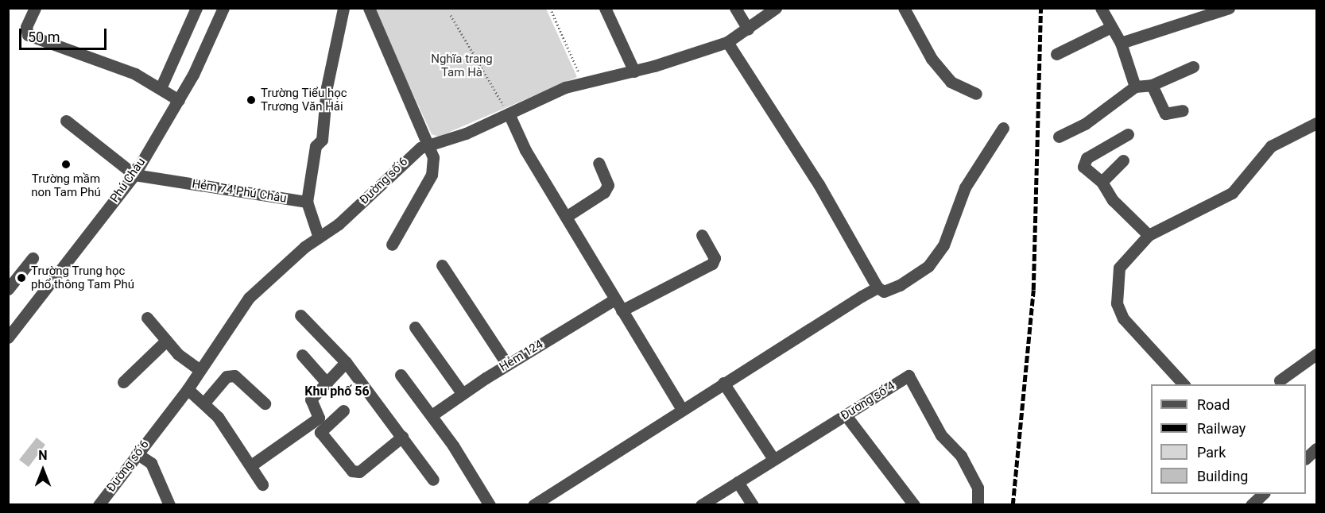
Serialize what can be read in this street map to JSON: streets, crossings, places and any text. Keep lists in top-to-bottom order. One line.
{"streets":{"street":["Phú Châu","Đường số 6","Hẻm 74 Phú Châu","Hẻm 124","Đường số 4"]},"crossings":[["Phú Châu","Hẻm 74 Phú Châu"]],"districts":["Khu phố 56"],"parks":["Nghĩa trang Tam Hà"],"places":["Trường Tiểu học Trương Văn Hải","Trường mầm non Tam Phú","Trường Trung học phổ thông Tam Phú"],"legend":["Road","Railway","Park","Building"],"scale_bar":"50 m","north":"top"}
